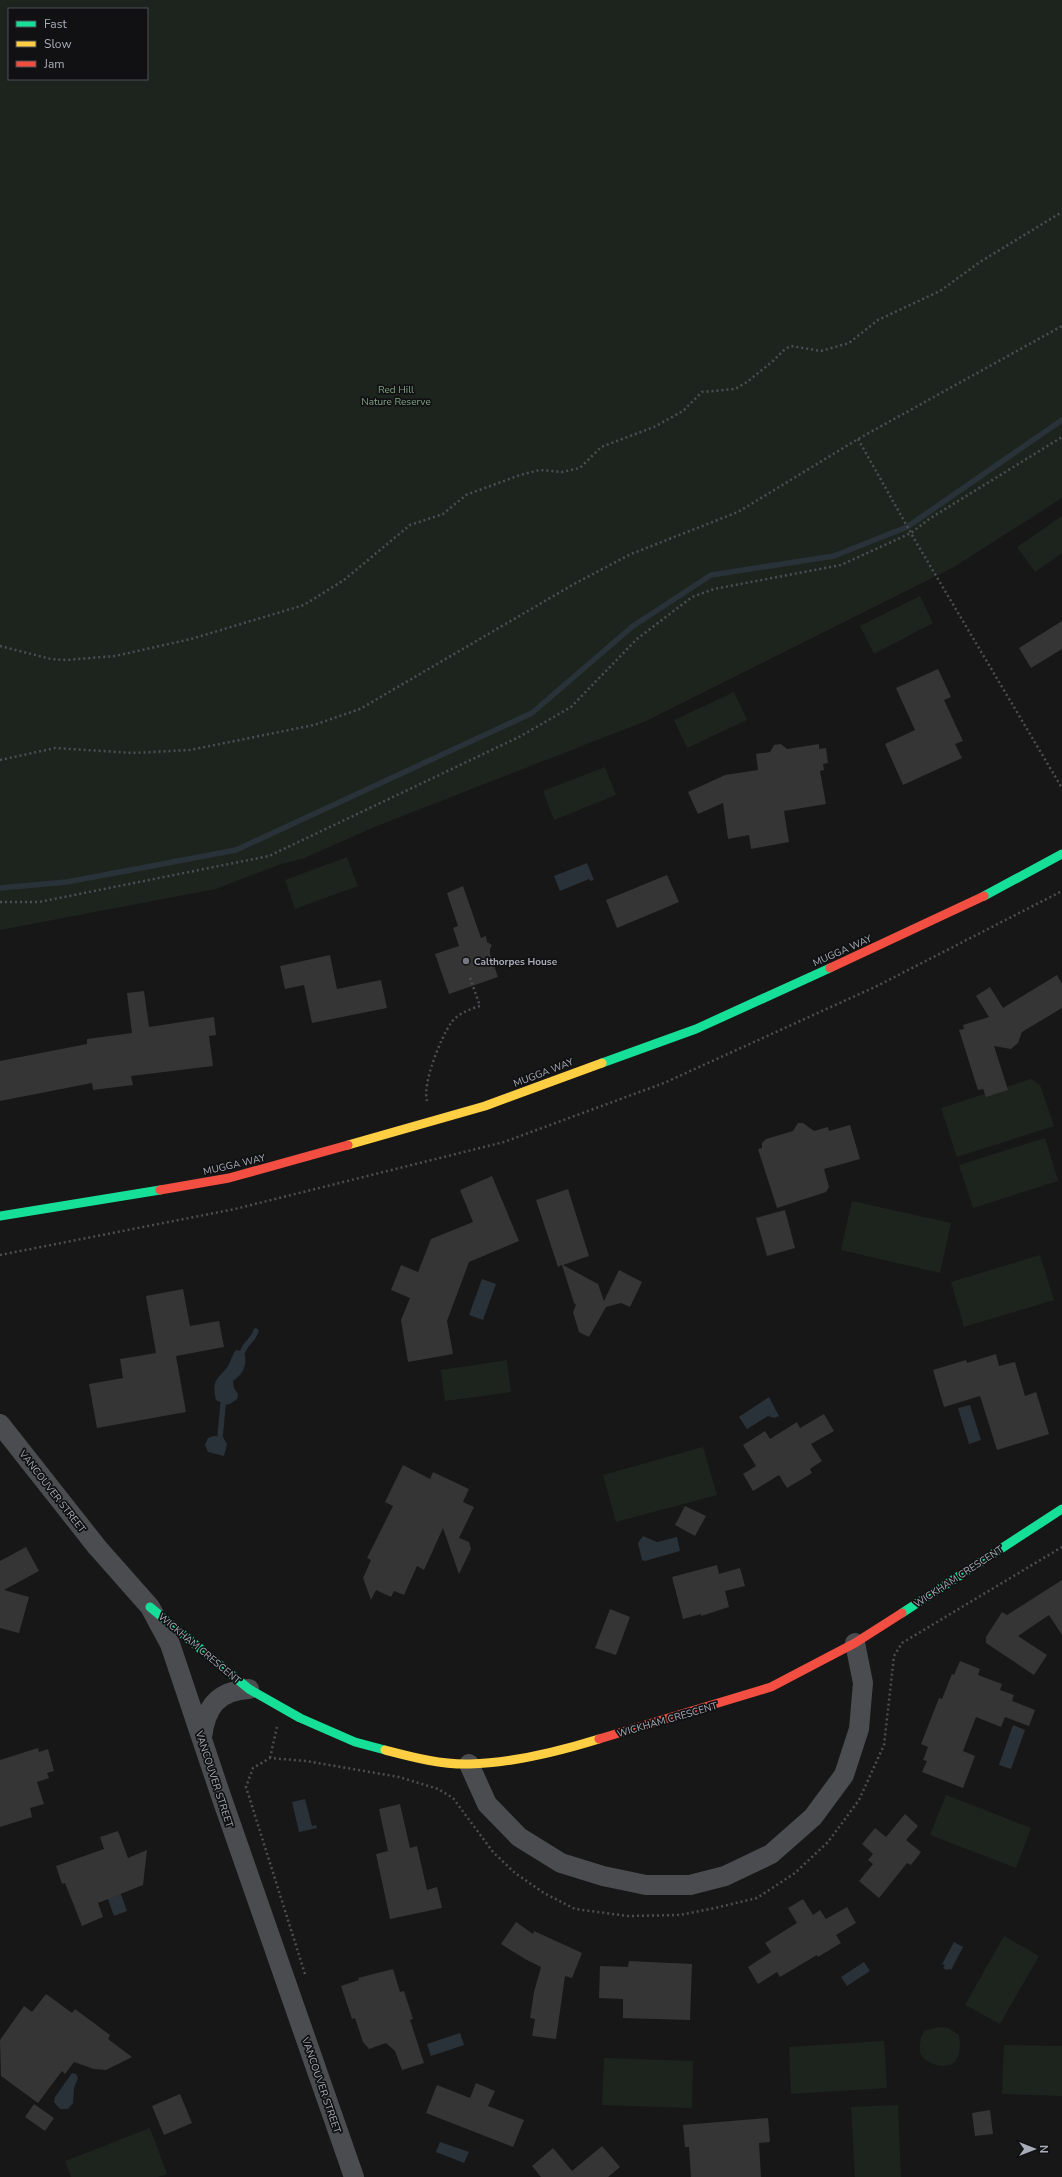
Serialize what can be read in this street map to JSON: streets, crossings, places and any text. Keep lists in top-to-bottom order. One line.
{"streets":{"main road":["MUGGA WAY","WICKHAM CRESCENT"],"street":["VANCOUVER STREET"]},"crossings":[["VANCOUVER STREET","WICKHAM CRESCENT"]],"parks":["Red Hill Nature Reserve"],"places":["Calthorpes House"],"legend":["Fast","Slow","Jam"],"north":"right"}
